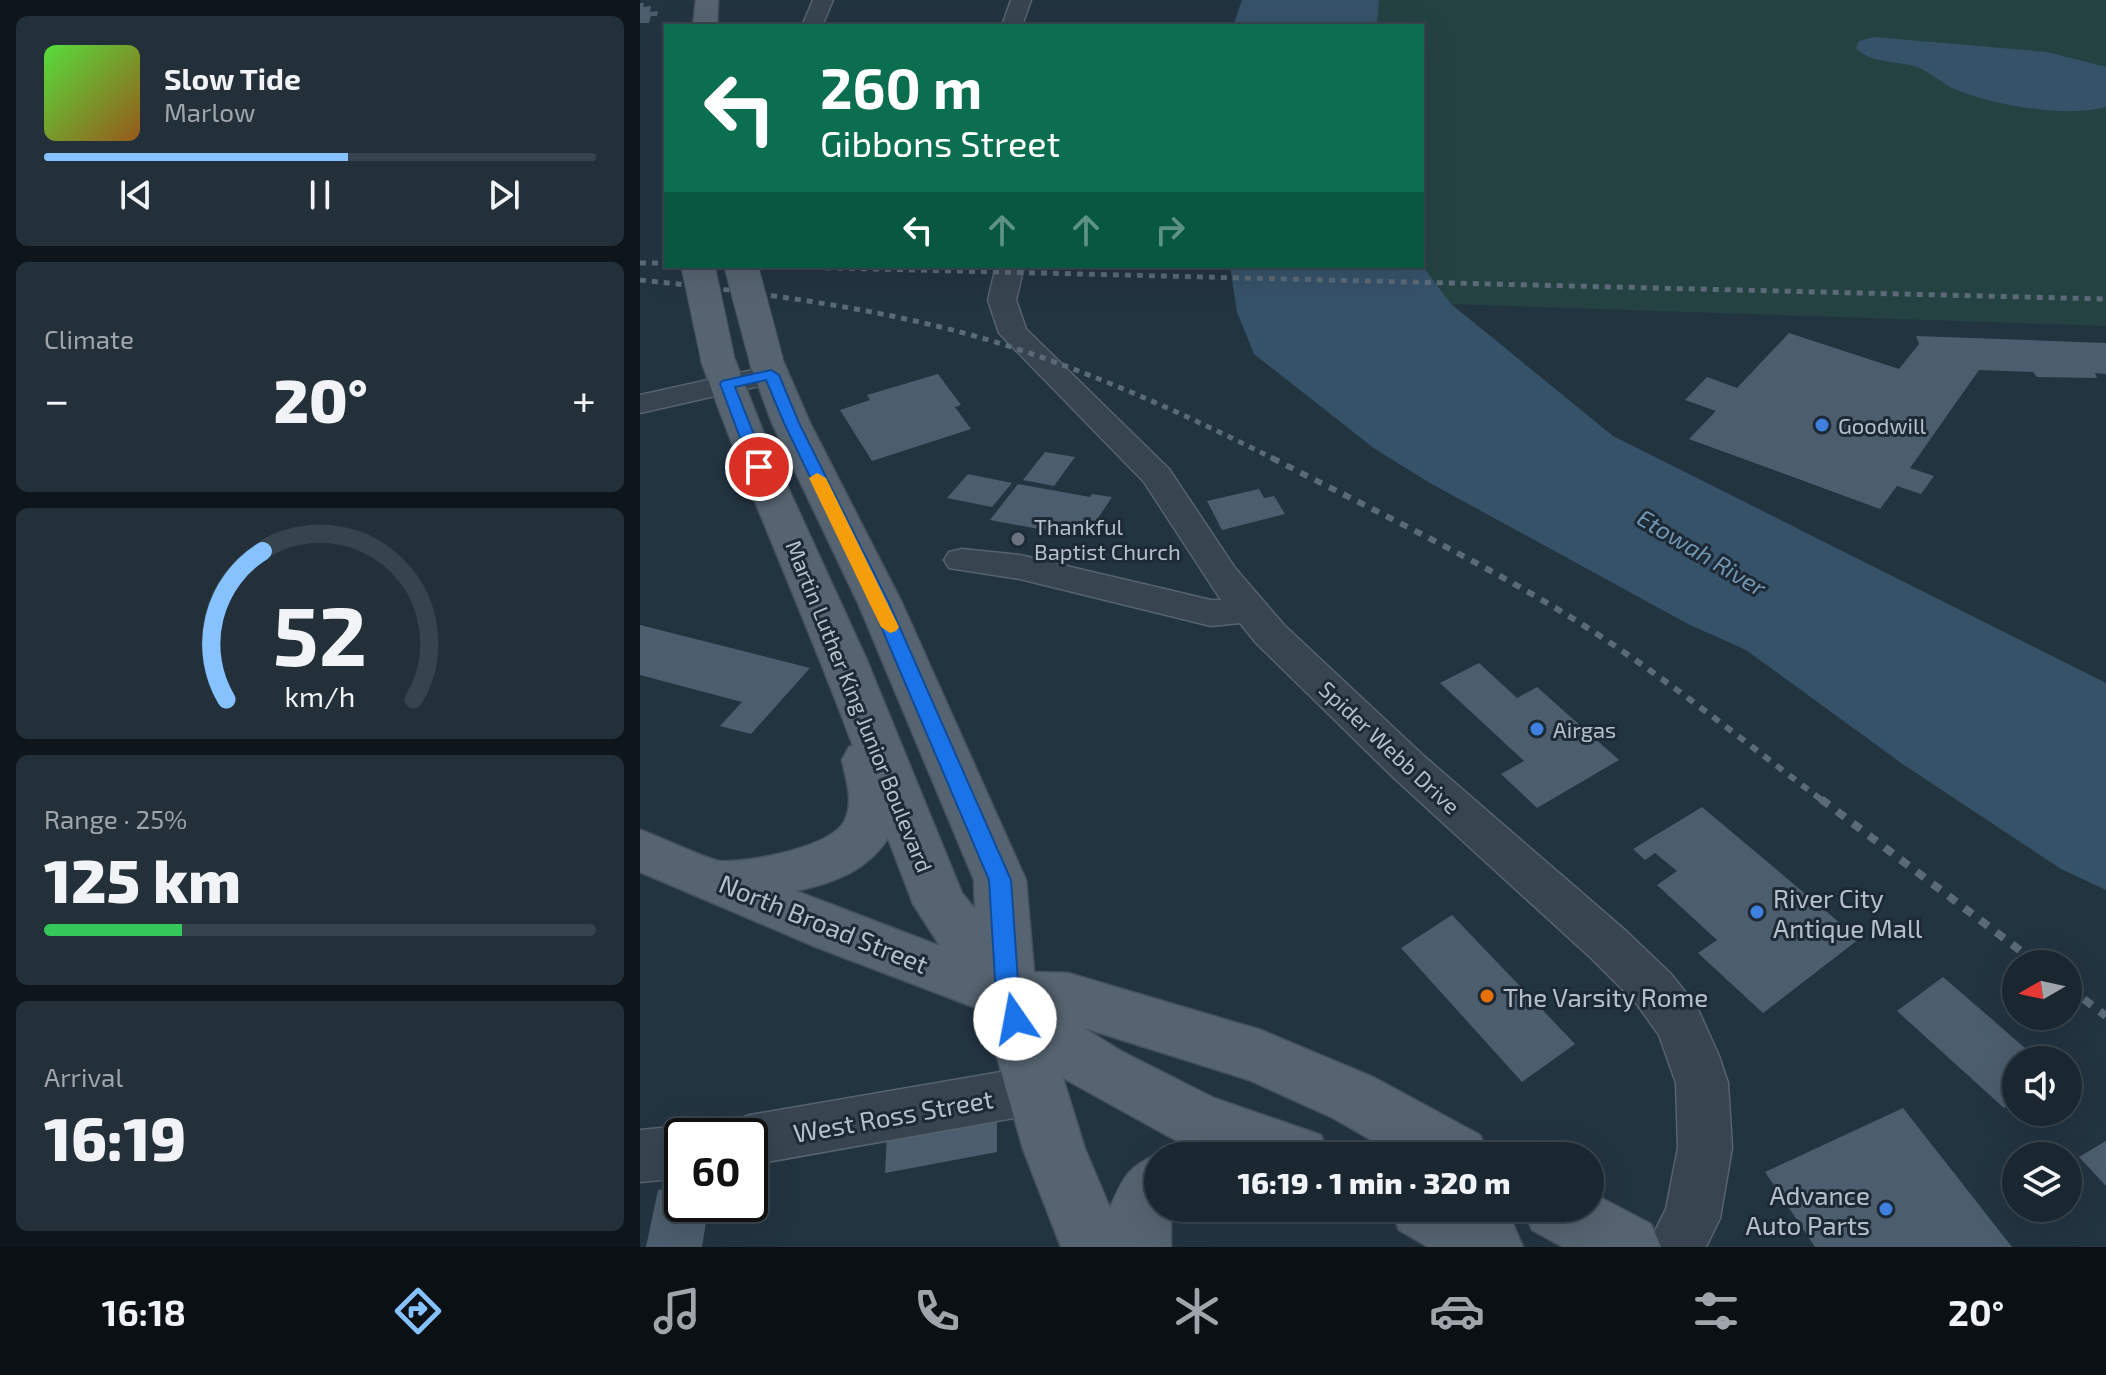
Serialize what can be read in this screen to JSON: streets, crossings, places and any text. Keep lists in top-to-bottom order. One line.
{"streets":{"main road":["Martin Luther King Junior Boulevard","North Broad Street"],"street":["Spider Webb Drive","West Ross Street"]},"crossings":[["Martin Luther King Junior Boulevard","North Broad Street"]],"water":["Etowah River"],"places":["Goodwill","Thankful Baptist Church","Airgas","River City Antique Mall","The Varsity Rome","Advance Auto Parts"],"north":"left","page":{"turn":["260 m","Gibbons Street"],"song":["Slow Tide","Marlow"],"tile":["Climate",["Range · 25%","125 km"],["Arrival","16:19"]],"heat":["−","20°","+"],"limit":"60","trip":"16:19 · 1 min · 320 m","tabs":["16:18","20°"],"gauge":["52","km/h"]}}
